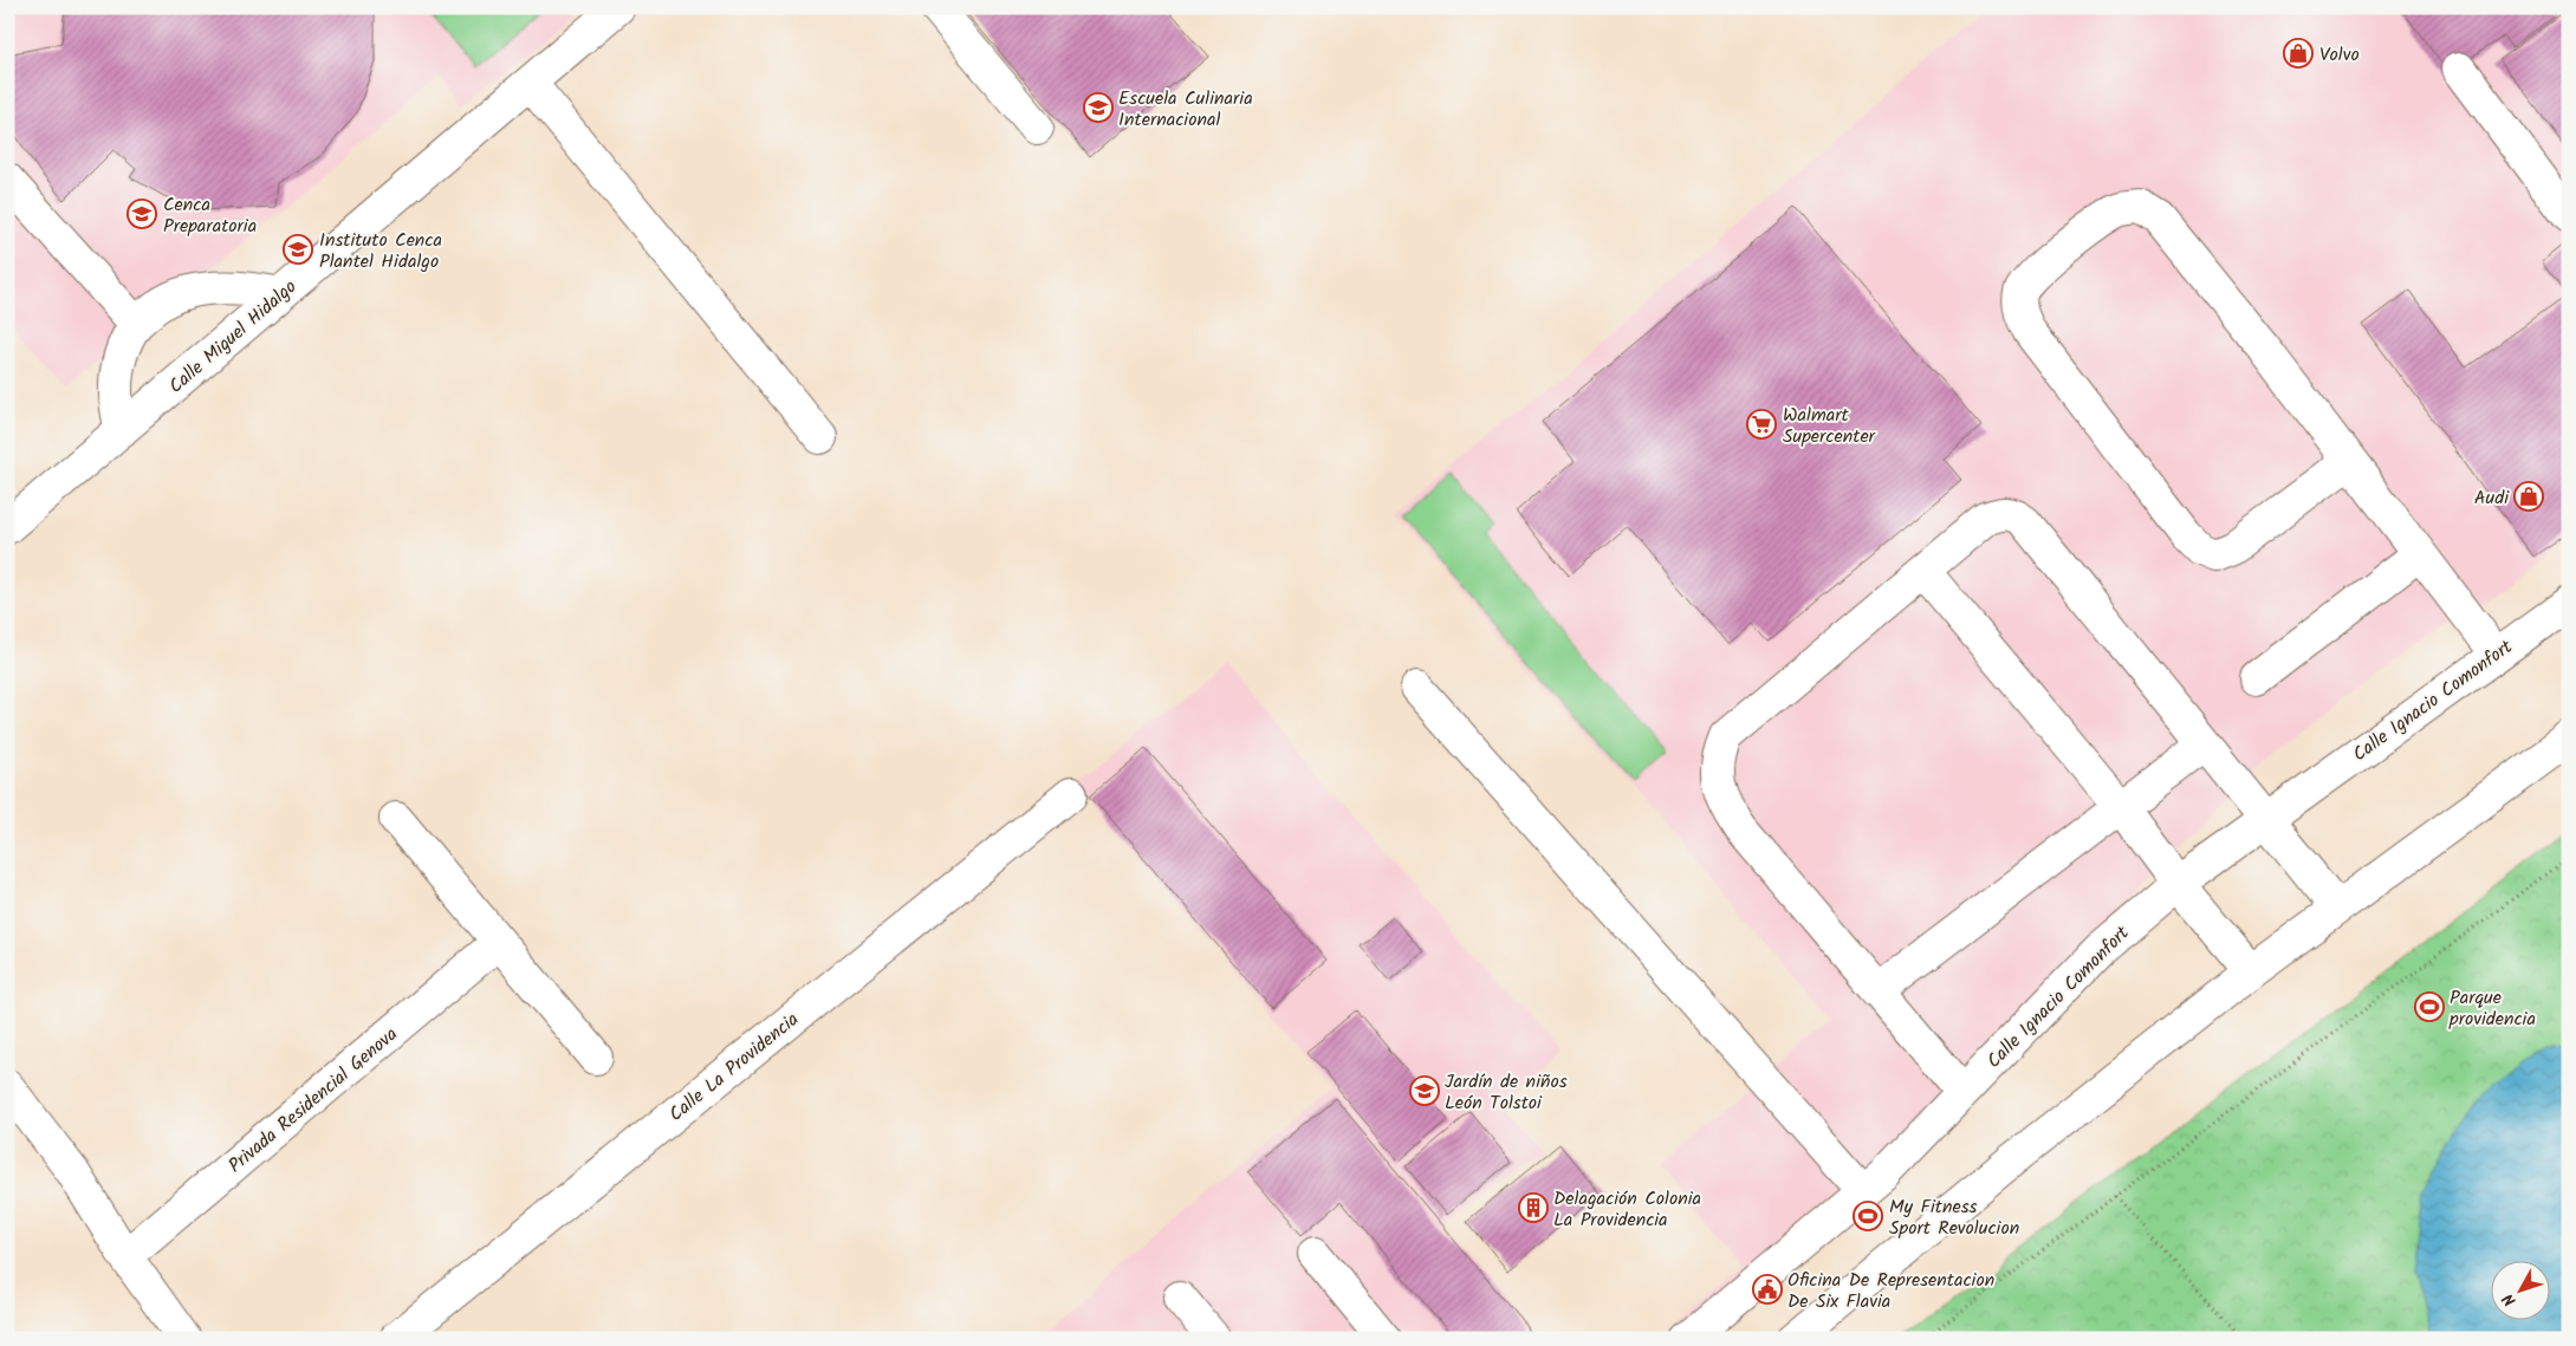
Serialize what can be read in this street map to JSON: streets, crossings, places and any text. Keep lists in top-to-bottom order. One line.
{"streets":{"street":["Calle Miguel Hidalgo","Calle Ignacio Comonfort","Calle La Providencia","Privada Residencial Genova"]},"places":{"shop":["Volvo","Audi"],"school or university":["Escuela Culinaria Internacional","Cenca Preparatoria","Instituto Cenca Plantel Hidalgo","Jardín de niños León Tolstoi"],"supermarket":["Walmart Supercenter"],"sports":["Parque providencia","My Fitness Sport Revolucion"],"building":["Delagación Colonia La Providencia"],"public building":["Oficina De Representacion De Six Flavia"]},"north":"bottom left"}
